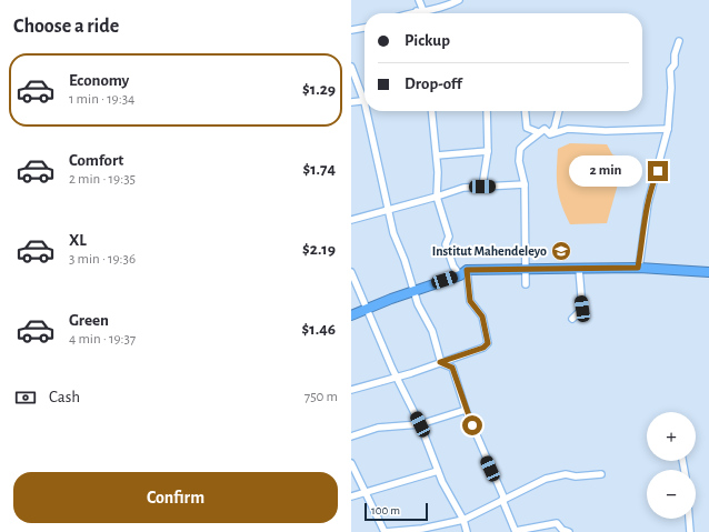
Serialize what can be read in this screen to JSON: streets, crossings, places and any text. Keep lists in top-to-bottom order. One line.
{"places":{"school or university":["Institut Mahendeleyo"]},"scale_bar":"100 m","page":{"heading":"Choose a ride","banner":["Pickup","Drop-off"],"list":[{"name":"Economy","note":"1 min · 19:34","value":"$1.29"},{"name":"Comfort","note":"2 min · 19:35","value":"$1.74"},{"name":"XL","note":"3 min · 19:36","value":"$2.19"},{"name":"Green","note":"4 min · 19:37","value":"$1.46"}],"bubble":"2 min","pay":["Cash","750 m"],"map_buttons":["+","−"],"buttons":"Confirm","scale":"100 m"}}
